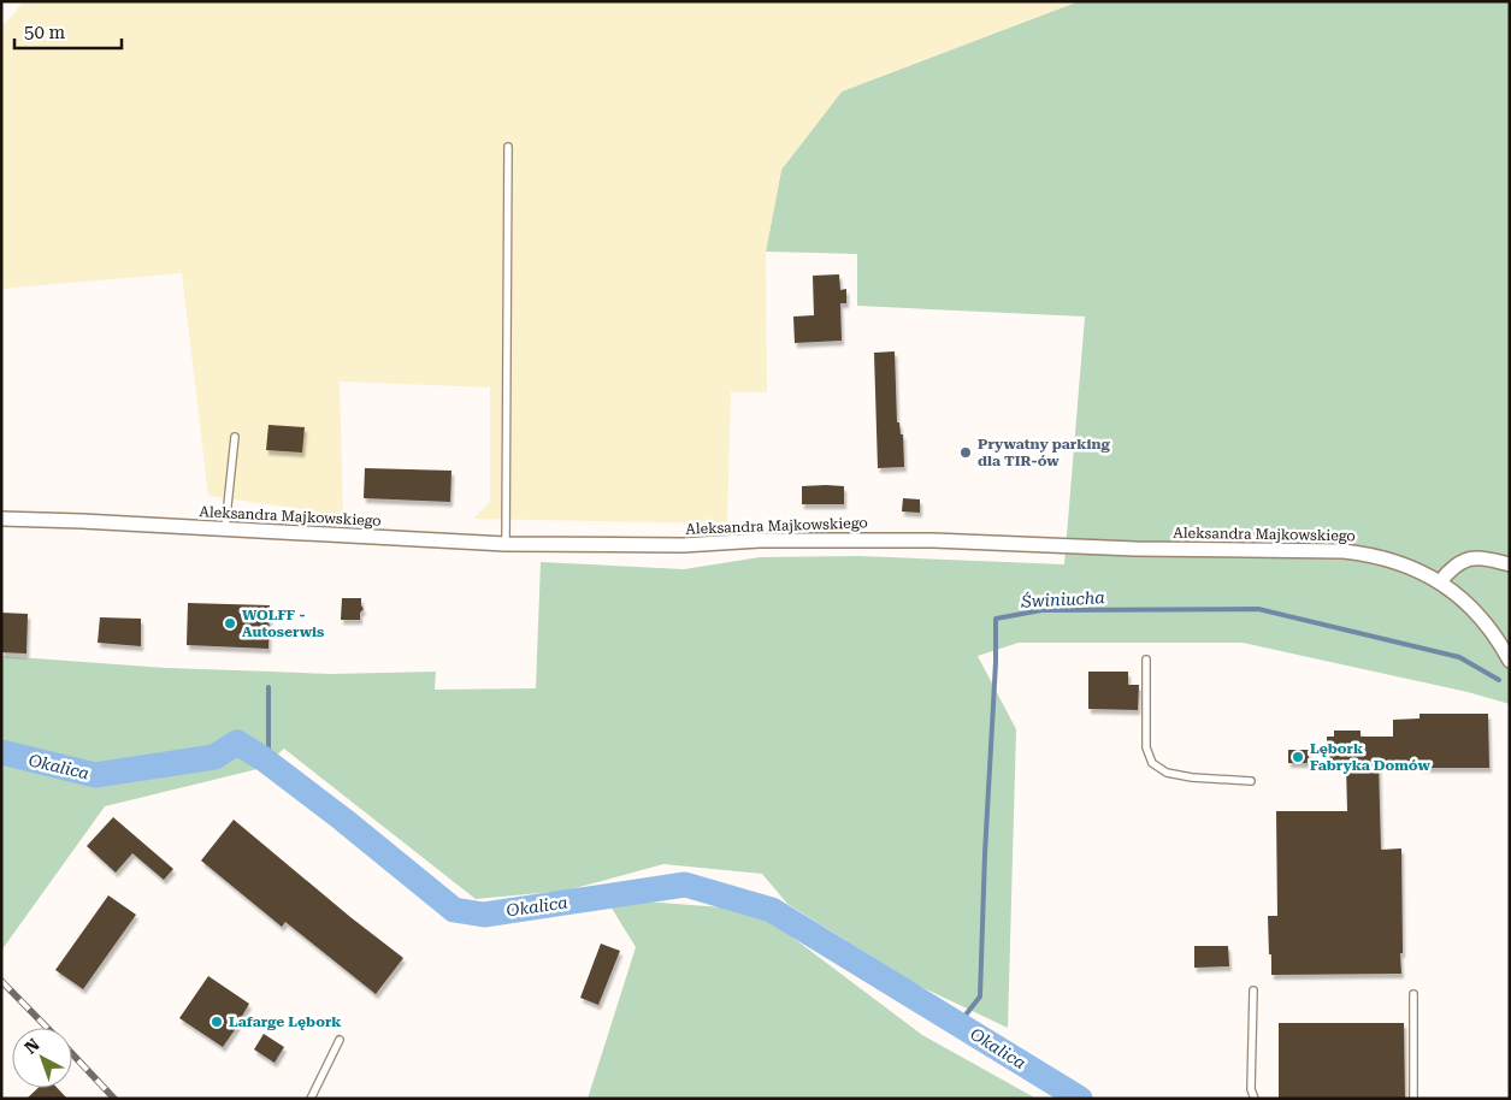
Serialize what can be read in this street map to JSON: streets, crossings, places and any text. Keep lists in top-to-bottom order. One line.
{"streets":{"street":["Aleksandra Majkowskiego"]},"water":["Świniucha","Okalica"],"places":["Prywatny parking dla TIR-ów","WOLFF - Autoserwis","Lębork Fabryka Domów","Lafarge Lębork"],"scale_bar":"50 m","north":"top left"}
